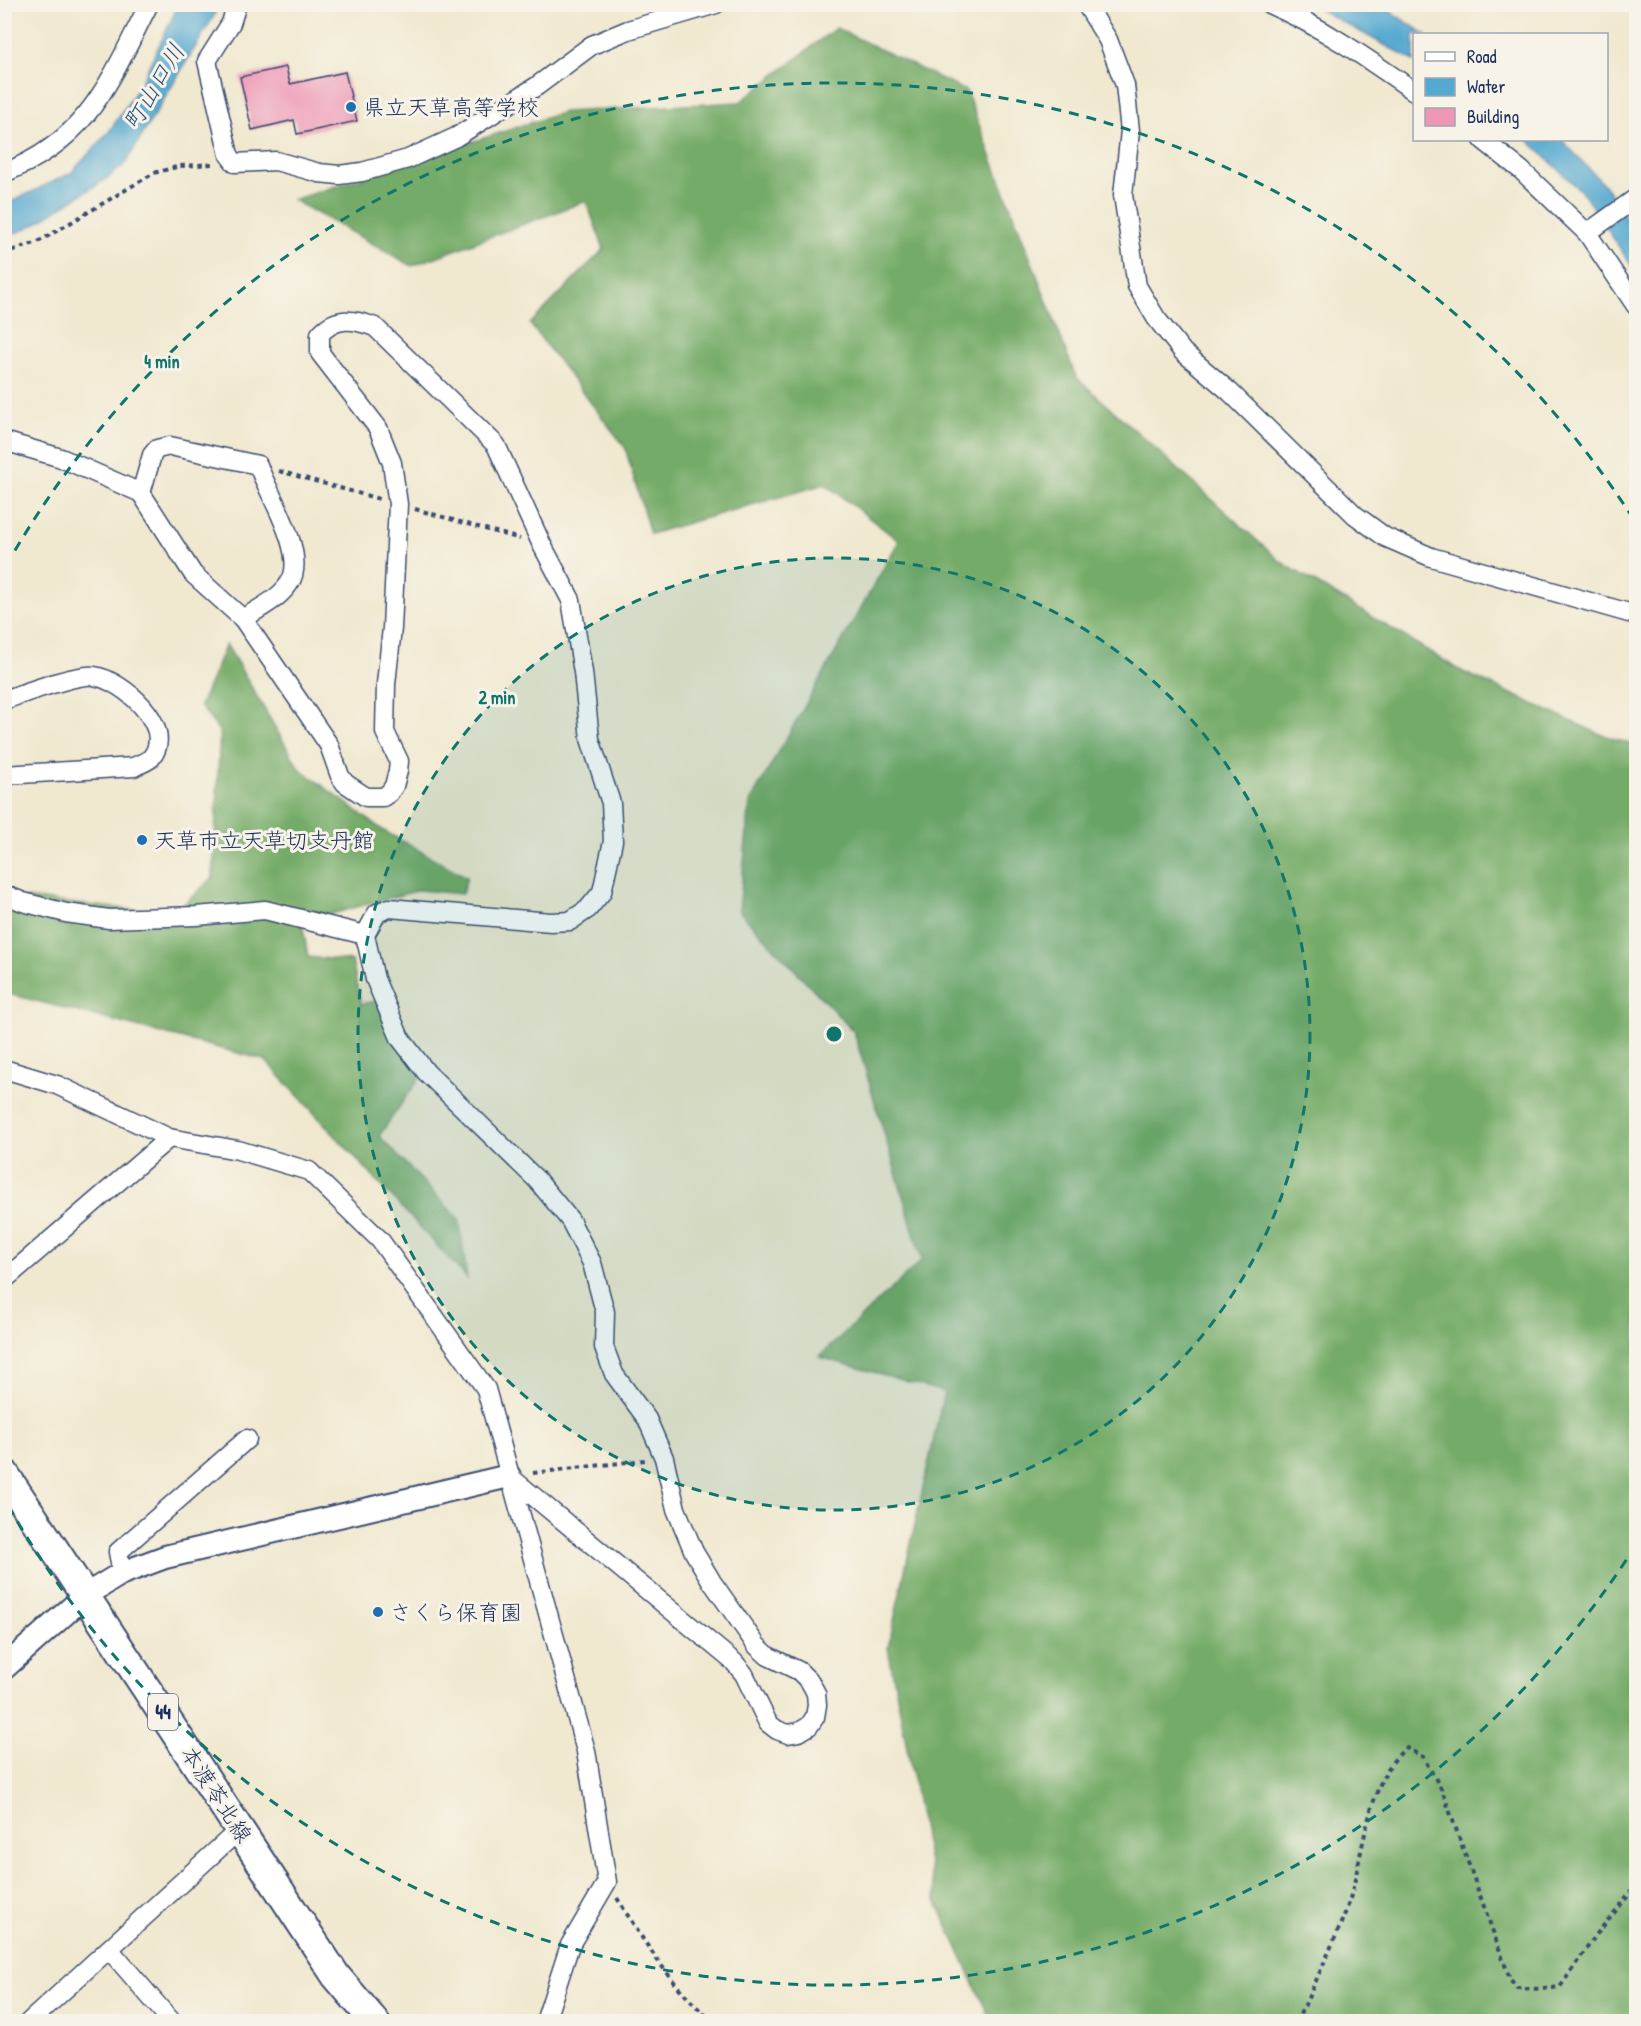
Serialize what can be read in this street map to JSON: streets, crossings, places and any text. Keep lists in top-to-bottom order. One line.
{"streets":{"main road":["44","本渡苓北線"]},"water":["町山口川"],"places":["県立天草高等学校","天草市立天草切支丹館","さくら保育園"],"legend":["Road","Water","Building"],"rings":["4 min","2 min"]}
